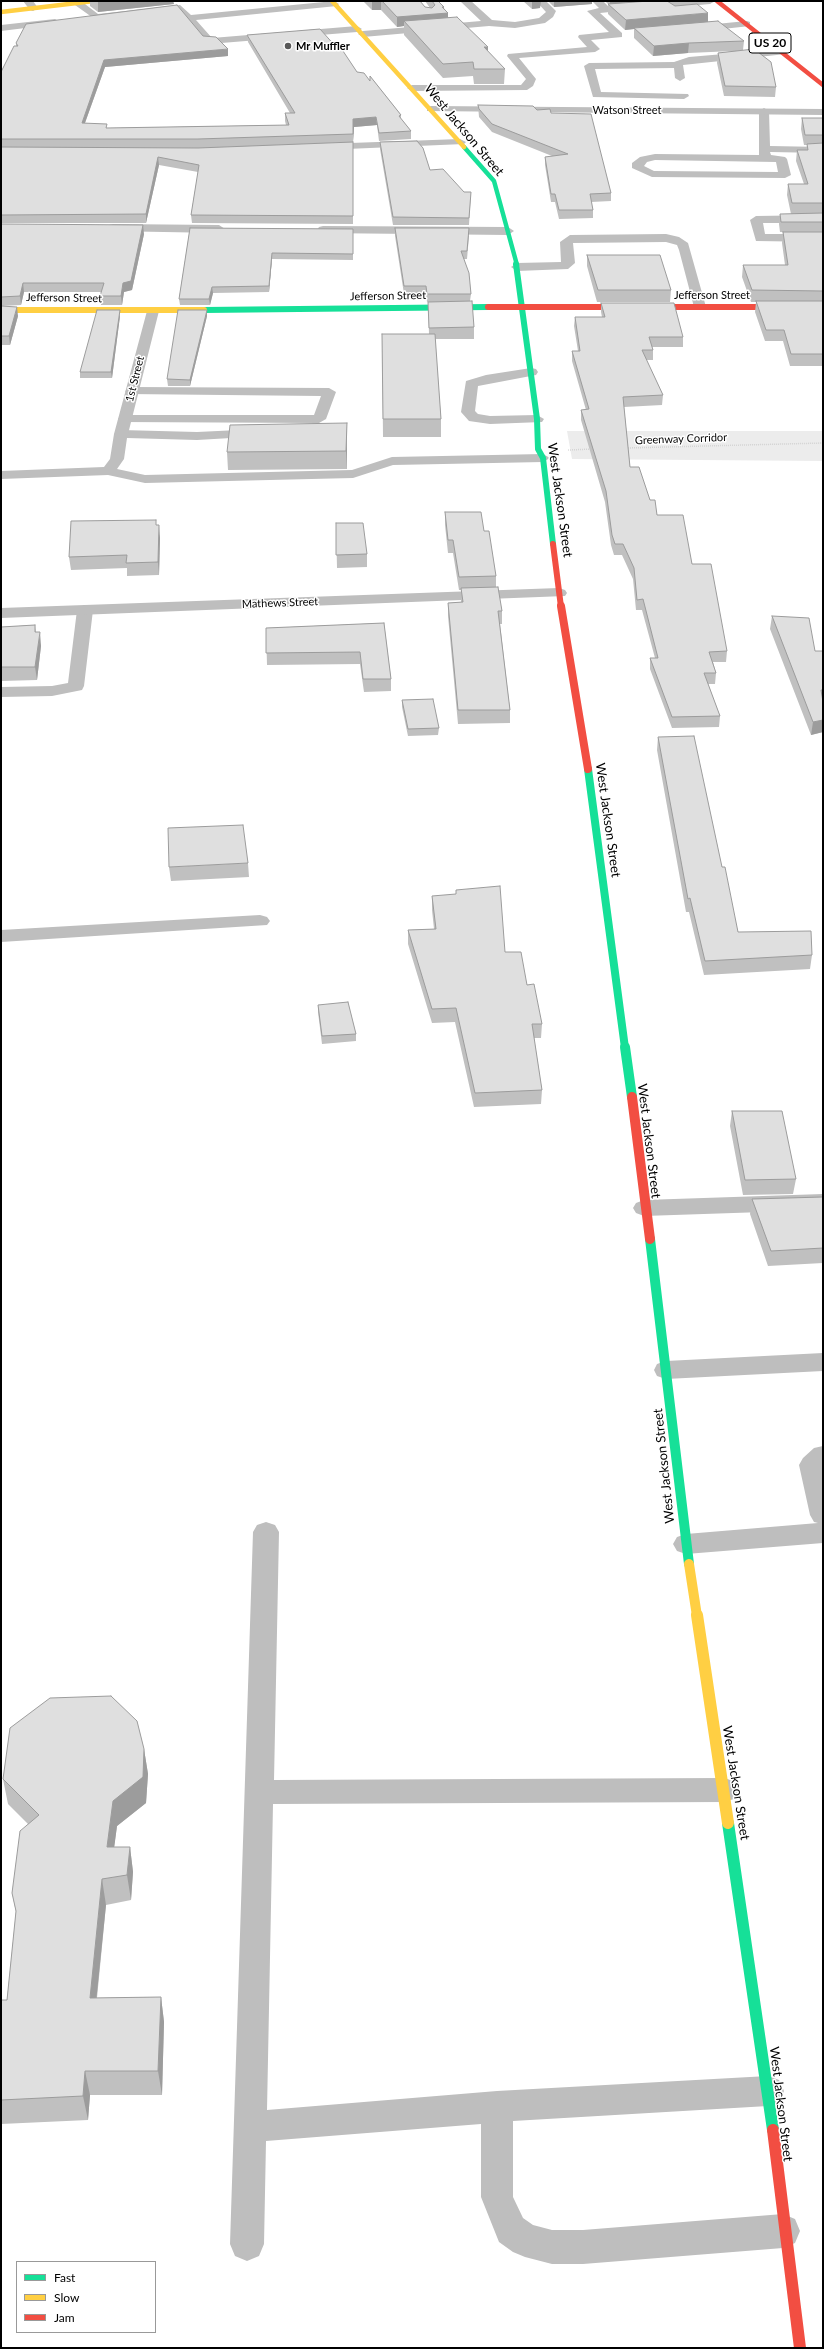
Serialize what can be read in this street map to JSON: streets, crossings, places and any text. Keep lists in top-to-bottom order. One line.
{"streets":{"street":["US 20","Watson Street","West Jackson Street","Jefferson Street","1st Street","Mathews Street"],"path":["Greenway Corridor"]},"crossings":[["Watson Street","West Jackson Street"],["West Jackson Street","Jefferson Street"],["West Jackson Street","Mathews Street"],["Jefferson Street","1st Street"]],"places":["Mr Muffler"],"legend":["Fast","Slow","Jam"]}
